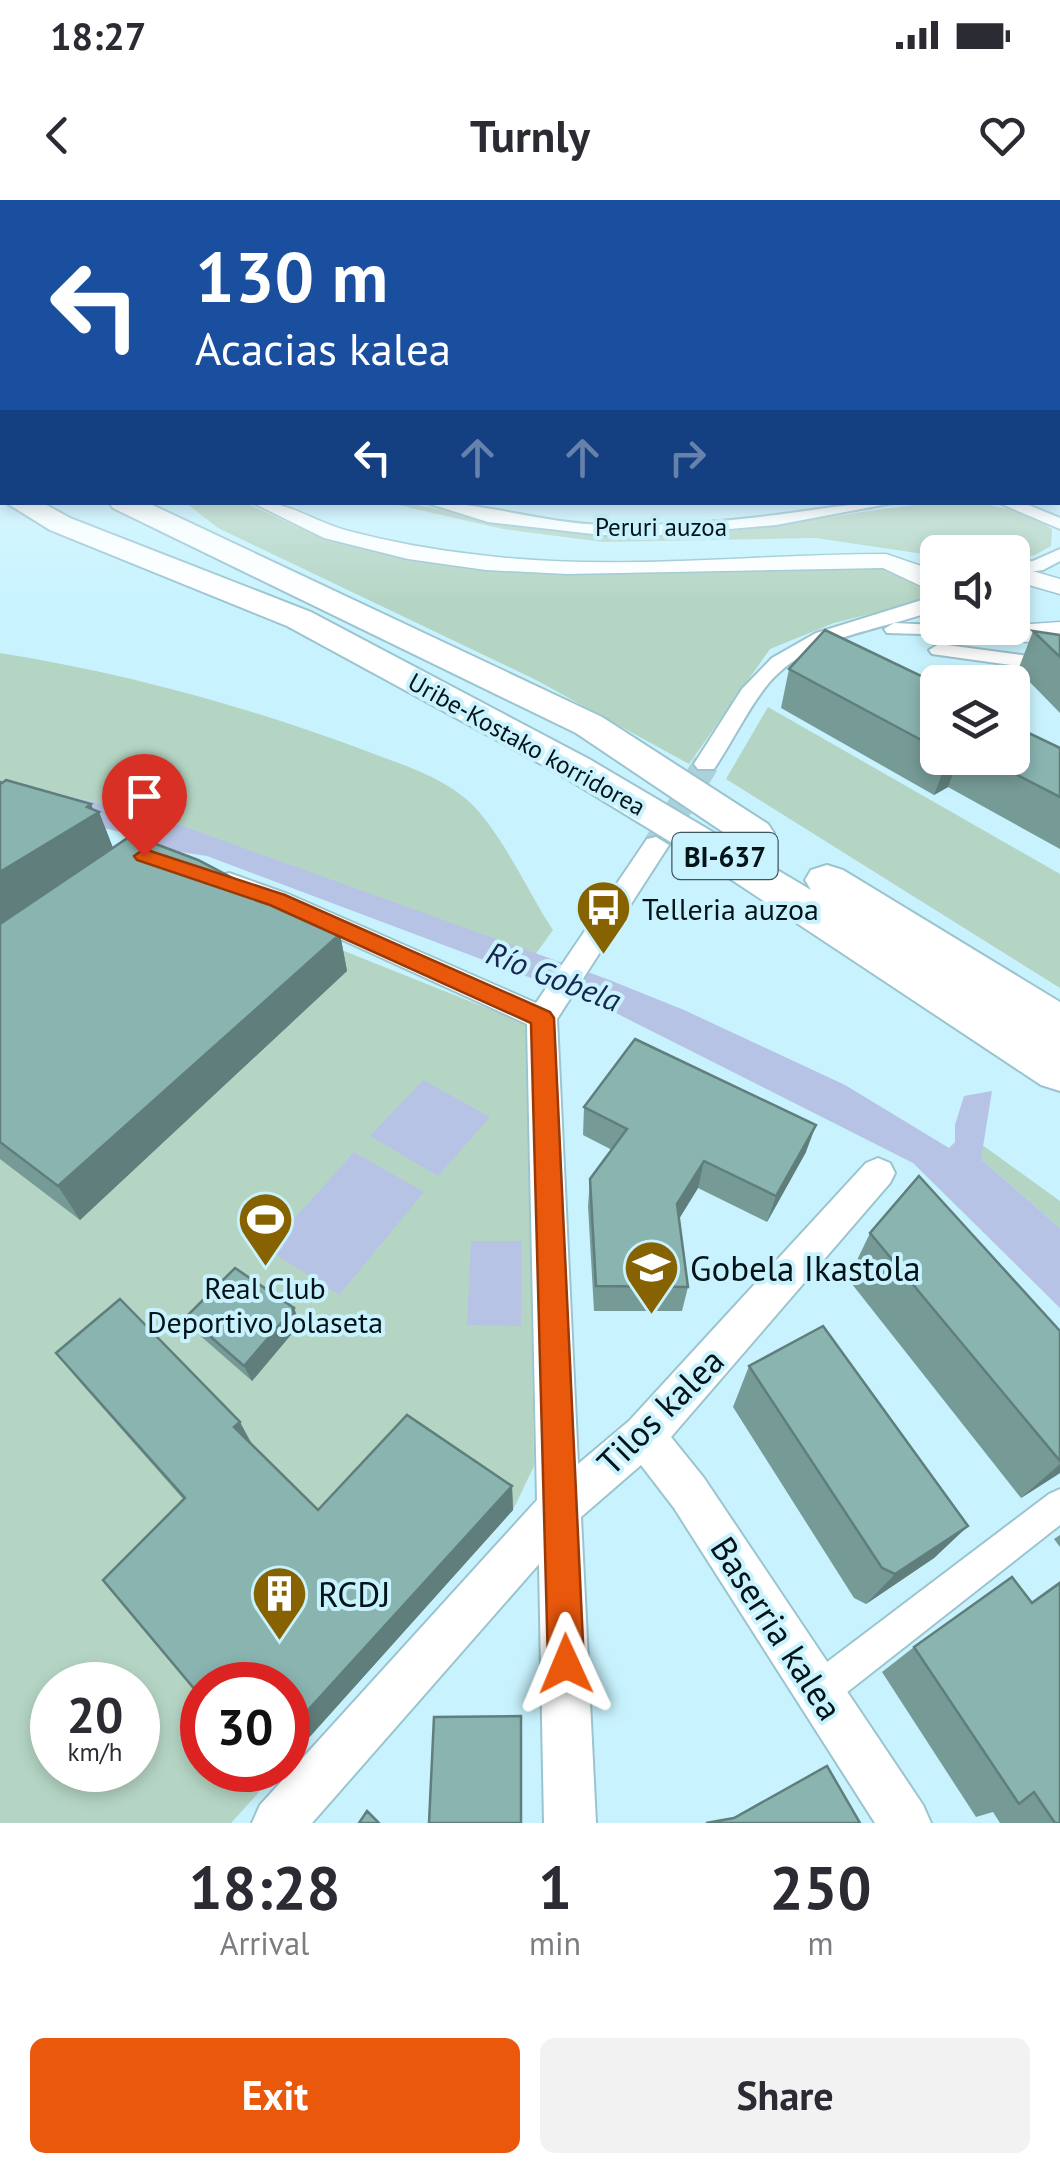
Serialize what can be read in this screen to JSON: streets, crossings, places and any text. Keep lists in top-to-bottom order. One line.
{"streets":{"highway":["Uribe-Kostako korridorea","BI-637"],"street":["Peruri auzoa","Tilos kalea","Baserria kalea"]},"crossings":[["Tilos kalea","Baserria kalea"]],"water":["Río Gobela"],"places":{"bus stop":["Telleria auzoa"],"sports":["Real Club Deportivo Jolaseta"],"school or university":["Gobela Ikastola"],"building":["RCDJ"]},"page":{"status":"18:27","header":"Turnly","turn":["130 m","Acacias kalea"],"speed":"20 km/h","limit":"30","eta":["18:28","Arrival","1","min","250","m"],"buttons":["Exit","Share"]}}
